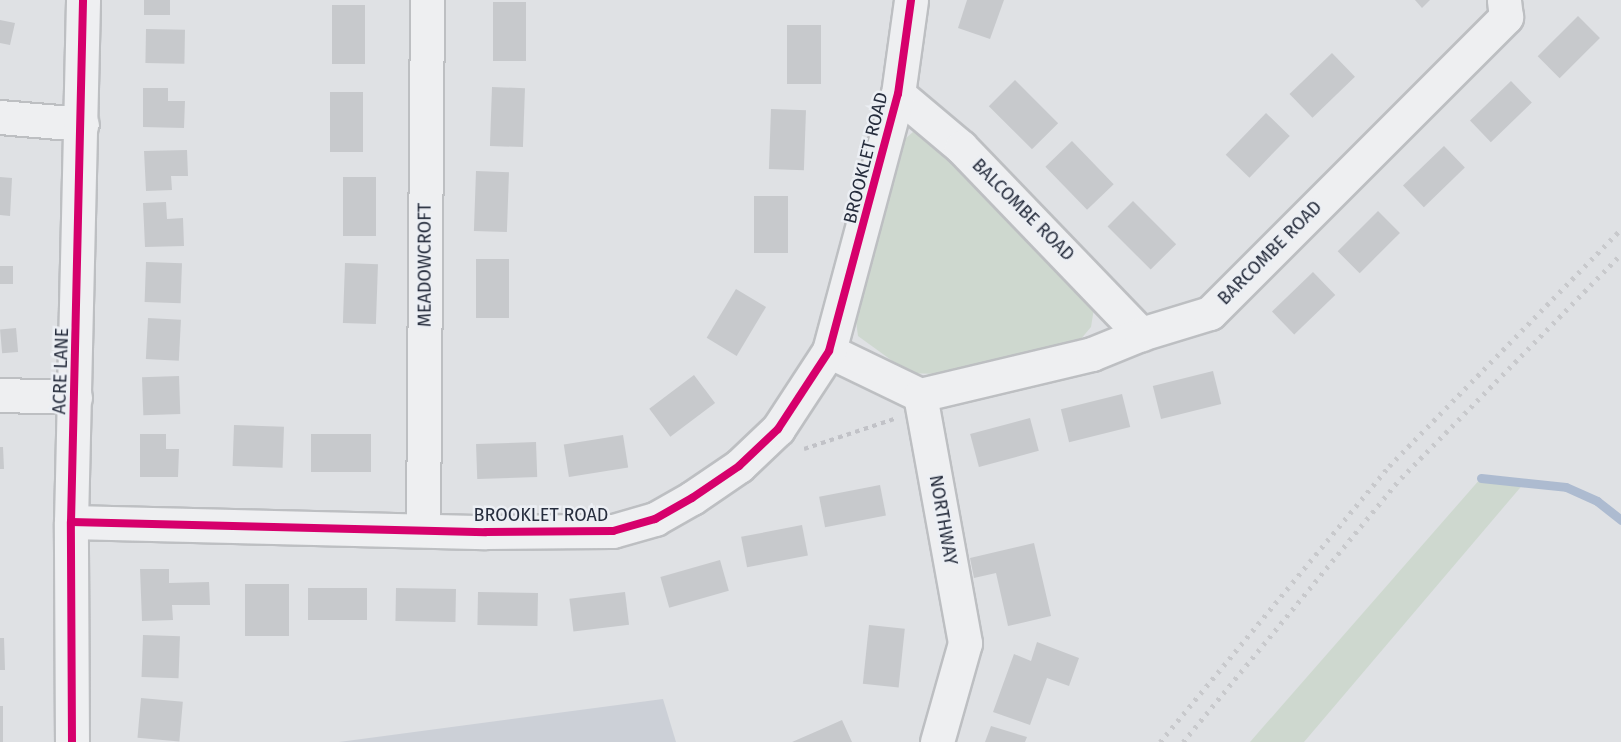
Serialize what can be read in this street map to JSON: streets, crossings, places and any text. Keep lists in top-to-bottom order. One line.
{"streets":{"street":["BROOKLET ROAD","BALCOMBE ROAD","BARCOMBE ROAD","MEADOWCROFT","ACRE LANE","NORTHWAY"]},"crossings":[["BROOKLET ROAD","BALCOMBE ROAD"],["BROOKLET ROAD","MEADOWCROFT"],["BROOKLET ROAD","ACRE LANE"],["BALCOMBE ROAD","BARCOMBE ROAD"],["BARCOMBE ROAD","NORTHWAY"]]}
